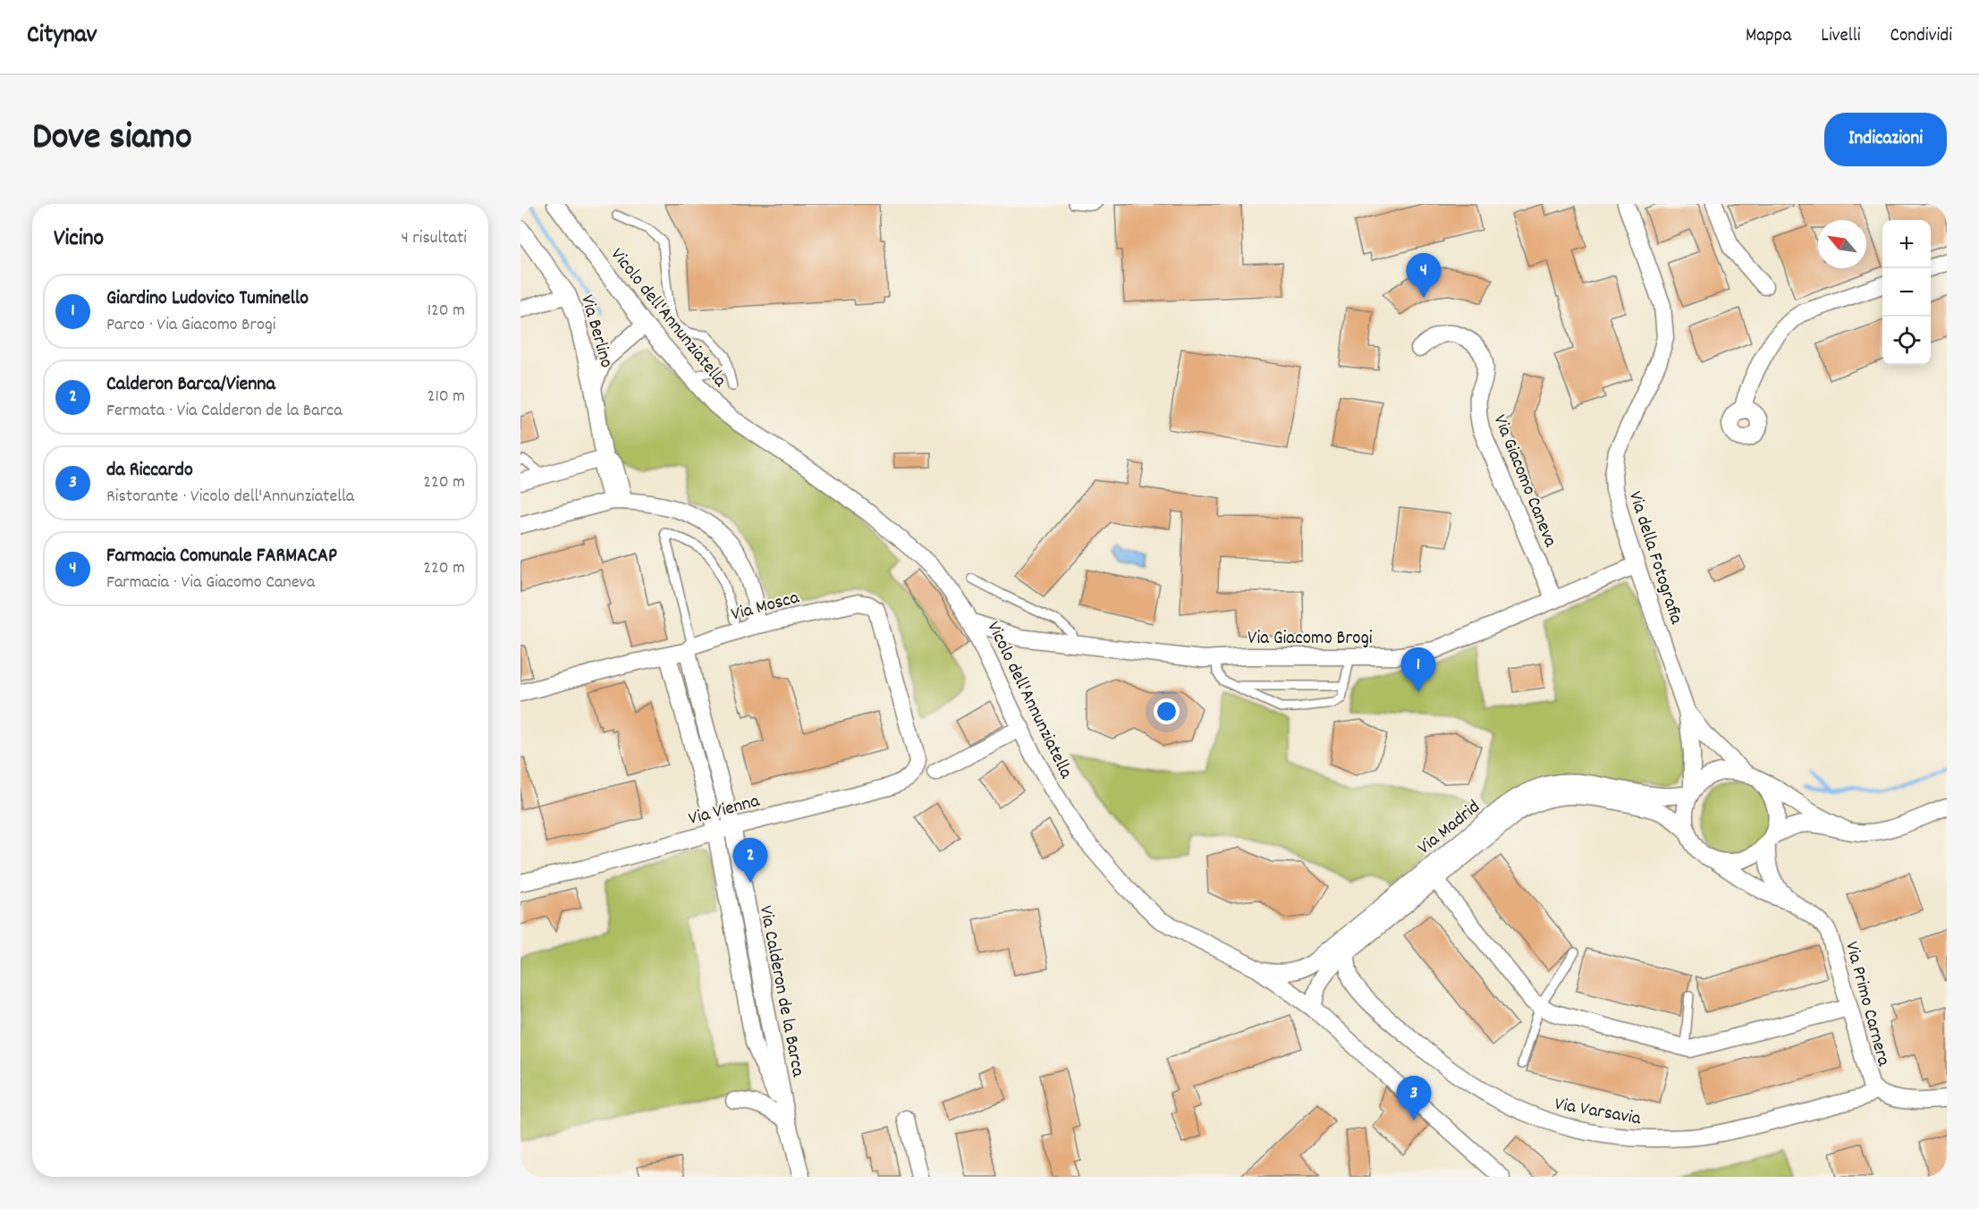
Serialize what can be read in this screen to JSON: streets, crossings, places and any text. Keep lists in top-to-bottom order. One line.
{"streets":{"street":["Vicolo dell'Annunziatella","Via Berlino","Via Giacomo Caneva","Via della Fotografia","Via Mosca","Via Giacomo Brogi","Via Vienna","Via Madrid","Via Calderon de la Barca","Via Primo Carnera","Via Varsavia"]},"crossings":[["Vicolo dell'Annunziatella","Via Giacomo Brogi"],["Vicolo dell'Annunziatella","Via Madrid"],["Via Giacomo Caneva","Via Giacomo Brogi"],["Via della Fotografia","Via Giacomo Brogi"],["Via della Fotografia","Via Madrid"],["Via della Fotografia","Via Primo Carnera"],["Via Mosca","Via Vienna"],["Via Mosca","Via Calderon de la Barca"],["Via Vienna","Via Calderon de la Barca"],["Via Madrid","Via Primo Carnera"],["Via Madrid","Via Varsavia"],["Via Primo Carnera","Via Varsavia"]],"north":"top left","page":{"header":"Citynav","nav":["Mappa","Livelli","Condividi"],"title":"Dove siamo","buttons":"Indicazioni","heading":["Vicino","4 risultati"],"map_buttons":["+","−"],"pins":["4","1","2","3"],"list":[{"mark":"1","name":"Giardino Ludovico Tuminello","note":"Parco · Via Giacomo Brogi","value":"120 m"},{"mark":"2","name":"Calderon Barca/Vienna","note":"Fermata · Via Calderon de la Barca","value":"210 m"},{"mark":"3","name":"da Riccardo","note":"Ristorante · Vicolo dell'Annunziatella","value":"220 m"},{"mark":"4","name":"Farmacia Comunale FARMACAP","note":"Farmacia · Via Giacomo Caneva","value":"220 m"}]}}
